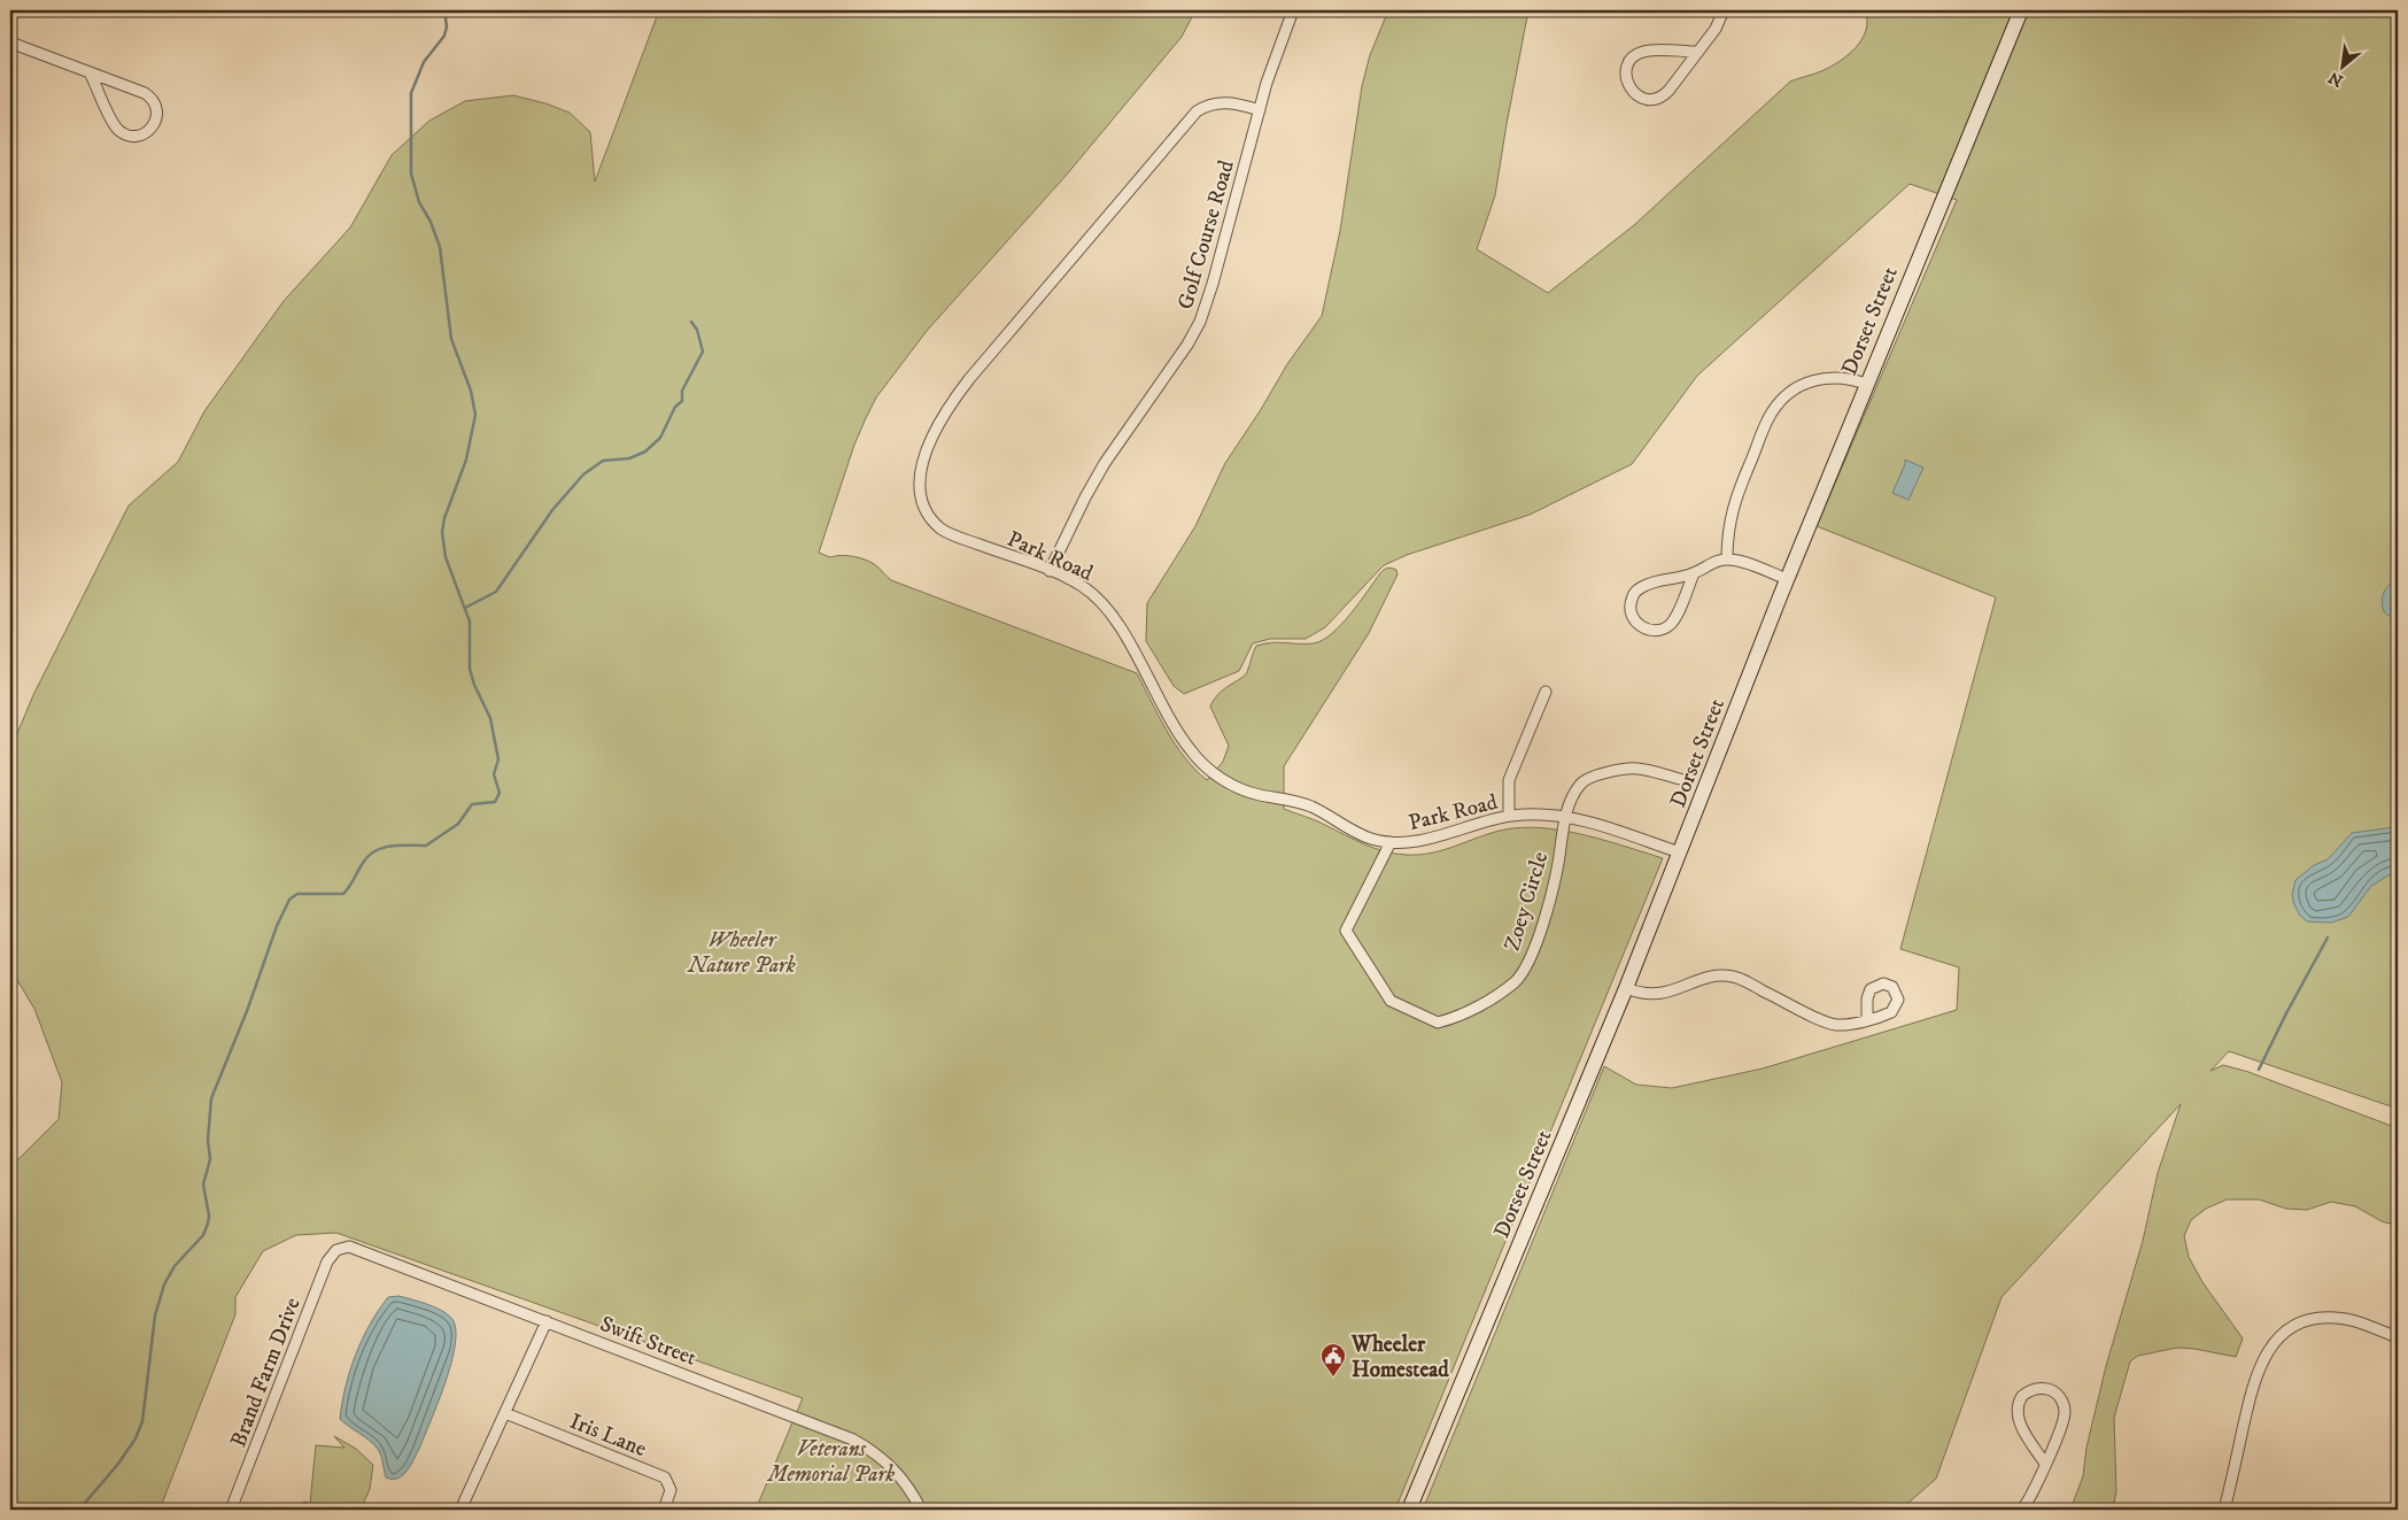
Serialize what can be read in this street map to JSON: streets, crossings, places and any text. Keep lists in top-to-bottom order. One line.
{"streets":{"street":["Golf Course Road","Dorset Street","Park Road","Zoey Circle","Swift Street","Brand Farm Drive","Iris Lane"]},"crossings":[["Golf Course Road","Park Road"],["Dorset Street","Park Road"],["Park Road","Zoey Circle"],["Swift Street","Brand Farm Drive"]],"parks":["Wheeler Nature Park","Veterans Memorial Park"],"places":{"public building":["Wheeler Homestead"]},"north":"bottom left"}
